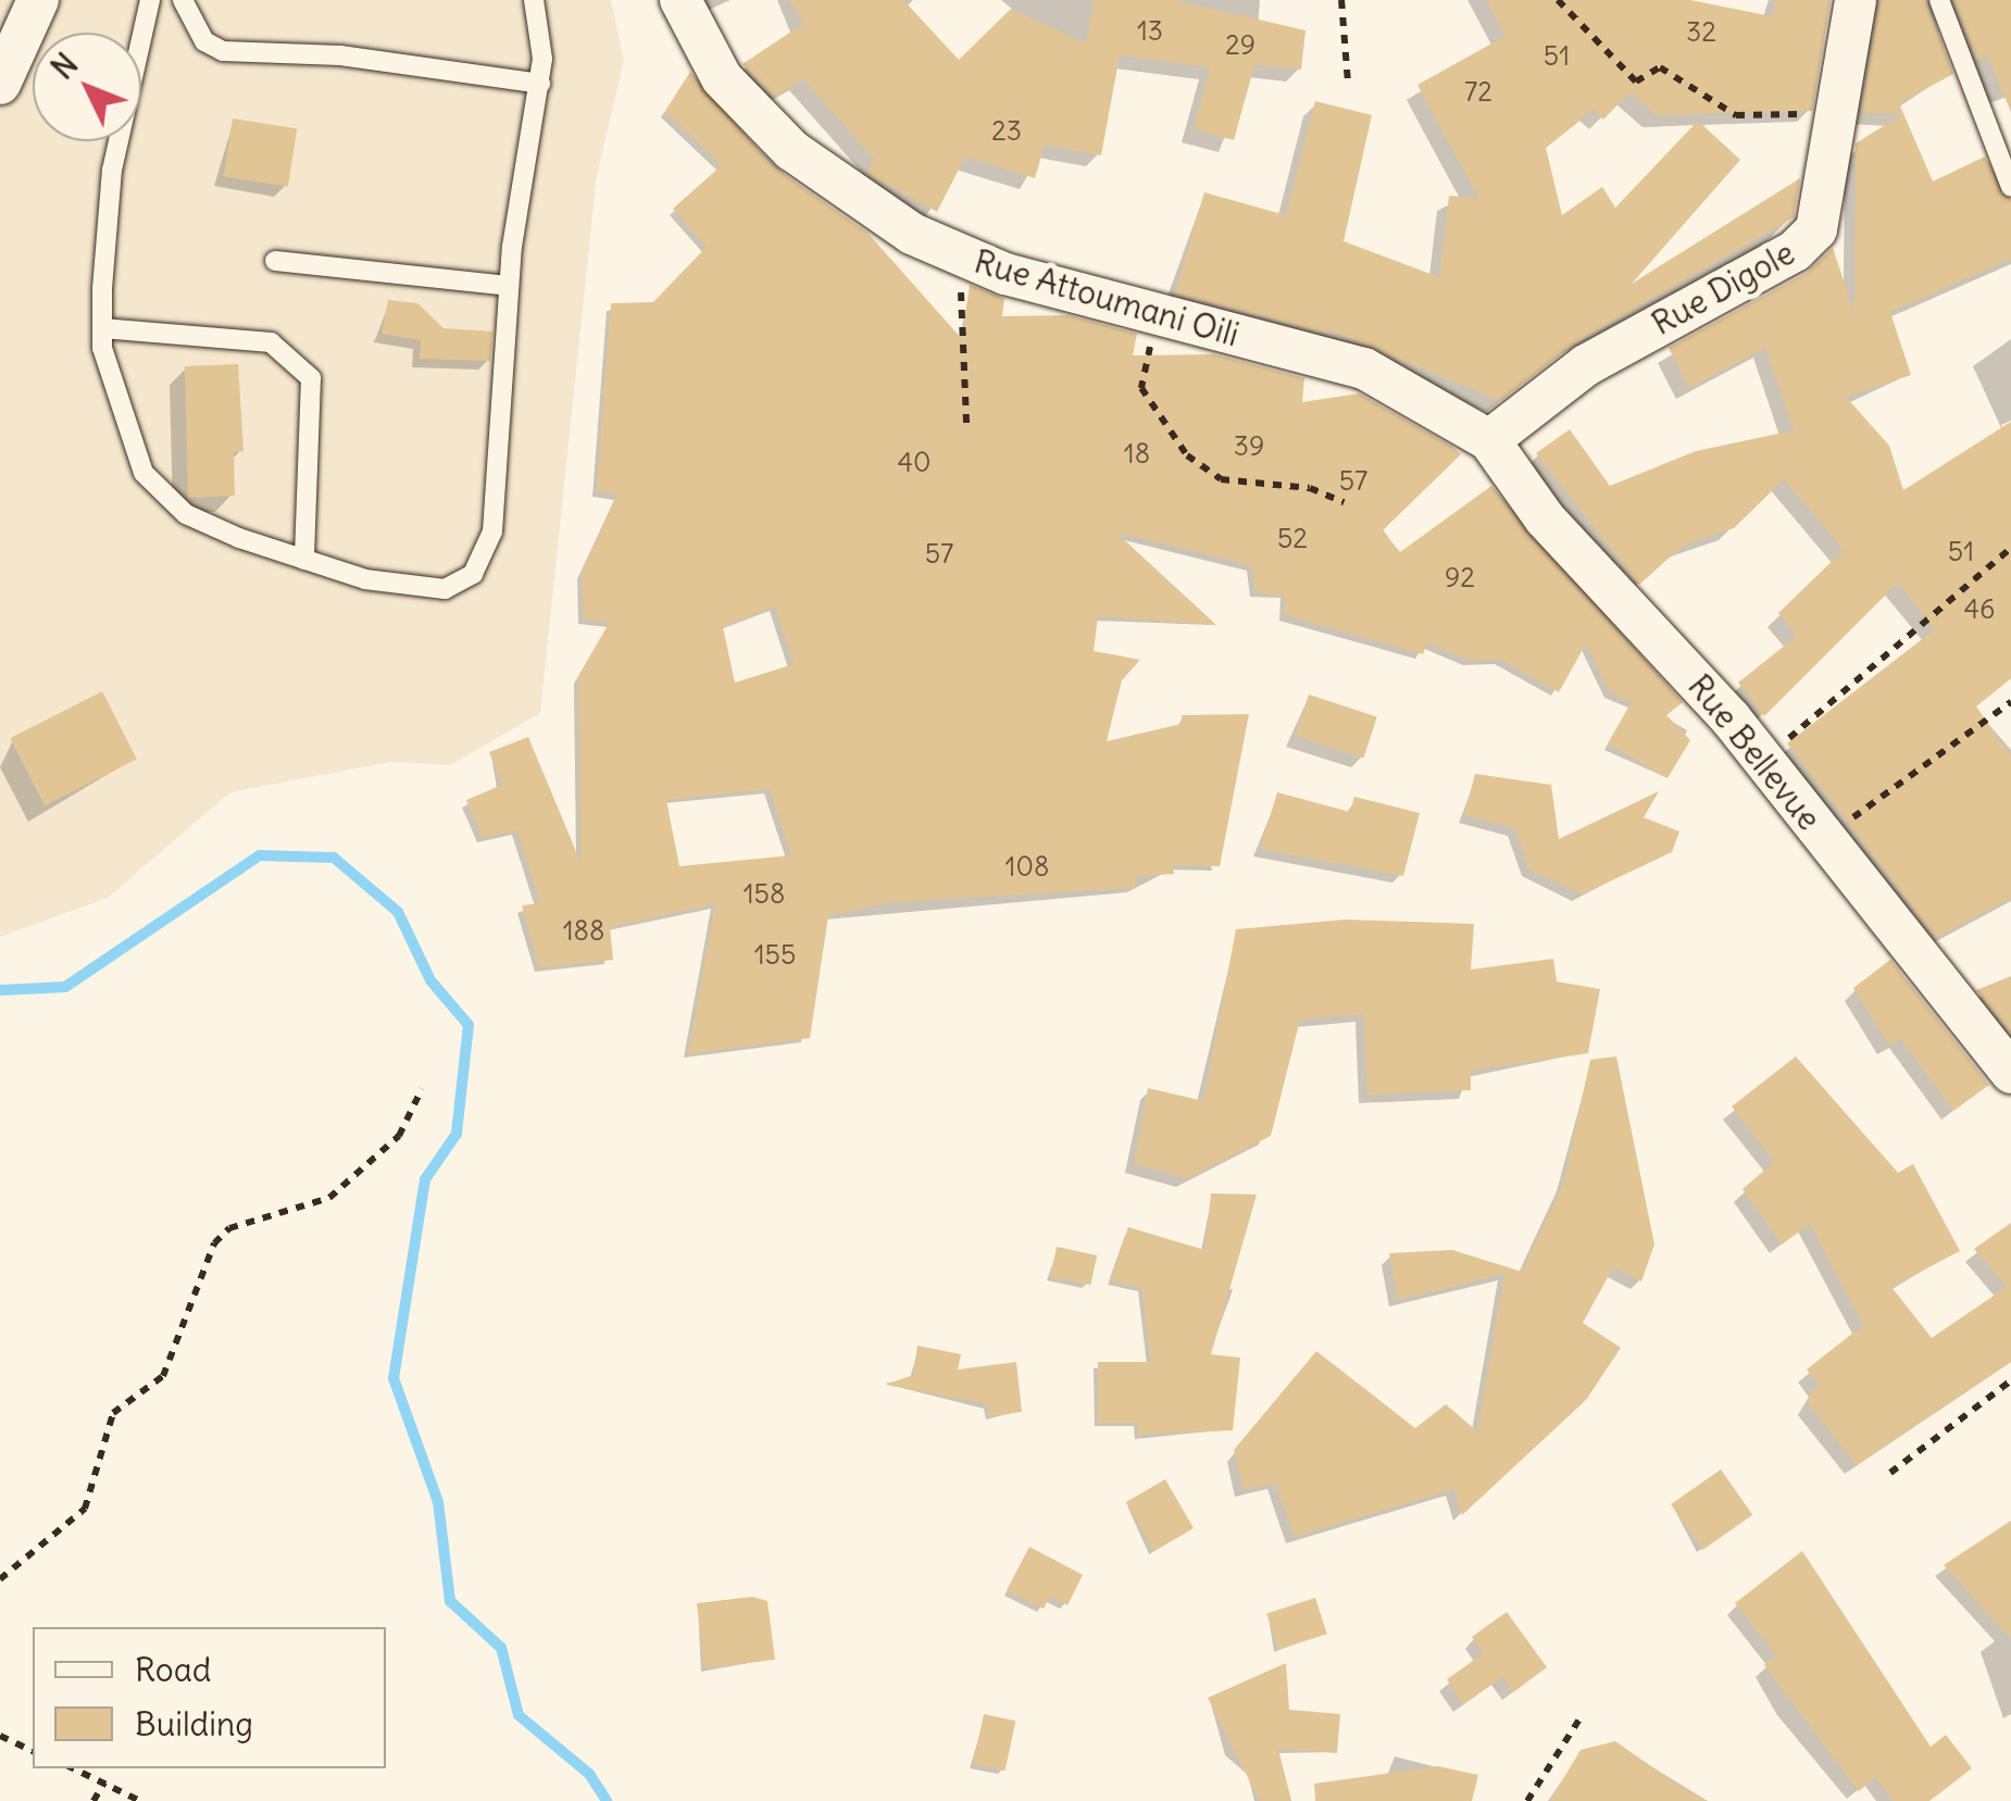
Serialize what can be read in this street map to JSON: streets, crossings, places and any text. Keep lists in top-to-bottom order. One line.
{"streets":{"street":["Rue Digole","Rue Attoumani Oili","Rue Bellevue"]},"crossings":[["Rue Digole","Rue Attoumani Oili"],["Rue Digole","Rue Bellevue"],["Rue Attoumani Oili","Rue Bellevue"]],"house_numbers":["13","32","29","51","72","23","39","18","40","57","52","51","57","92","46","108","158","188","155"],"legend":["Road","Building"],"north":"top left"}
